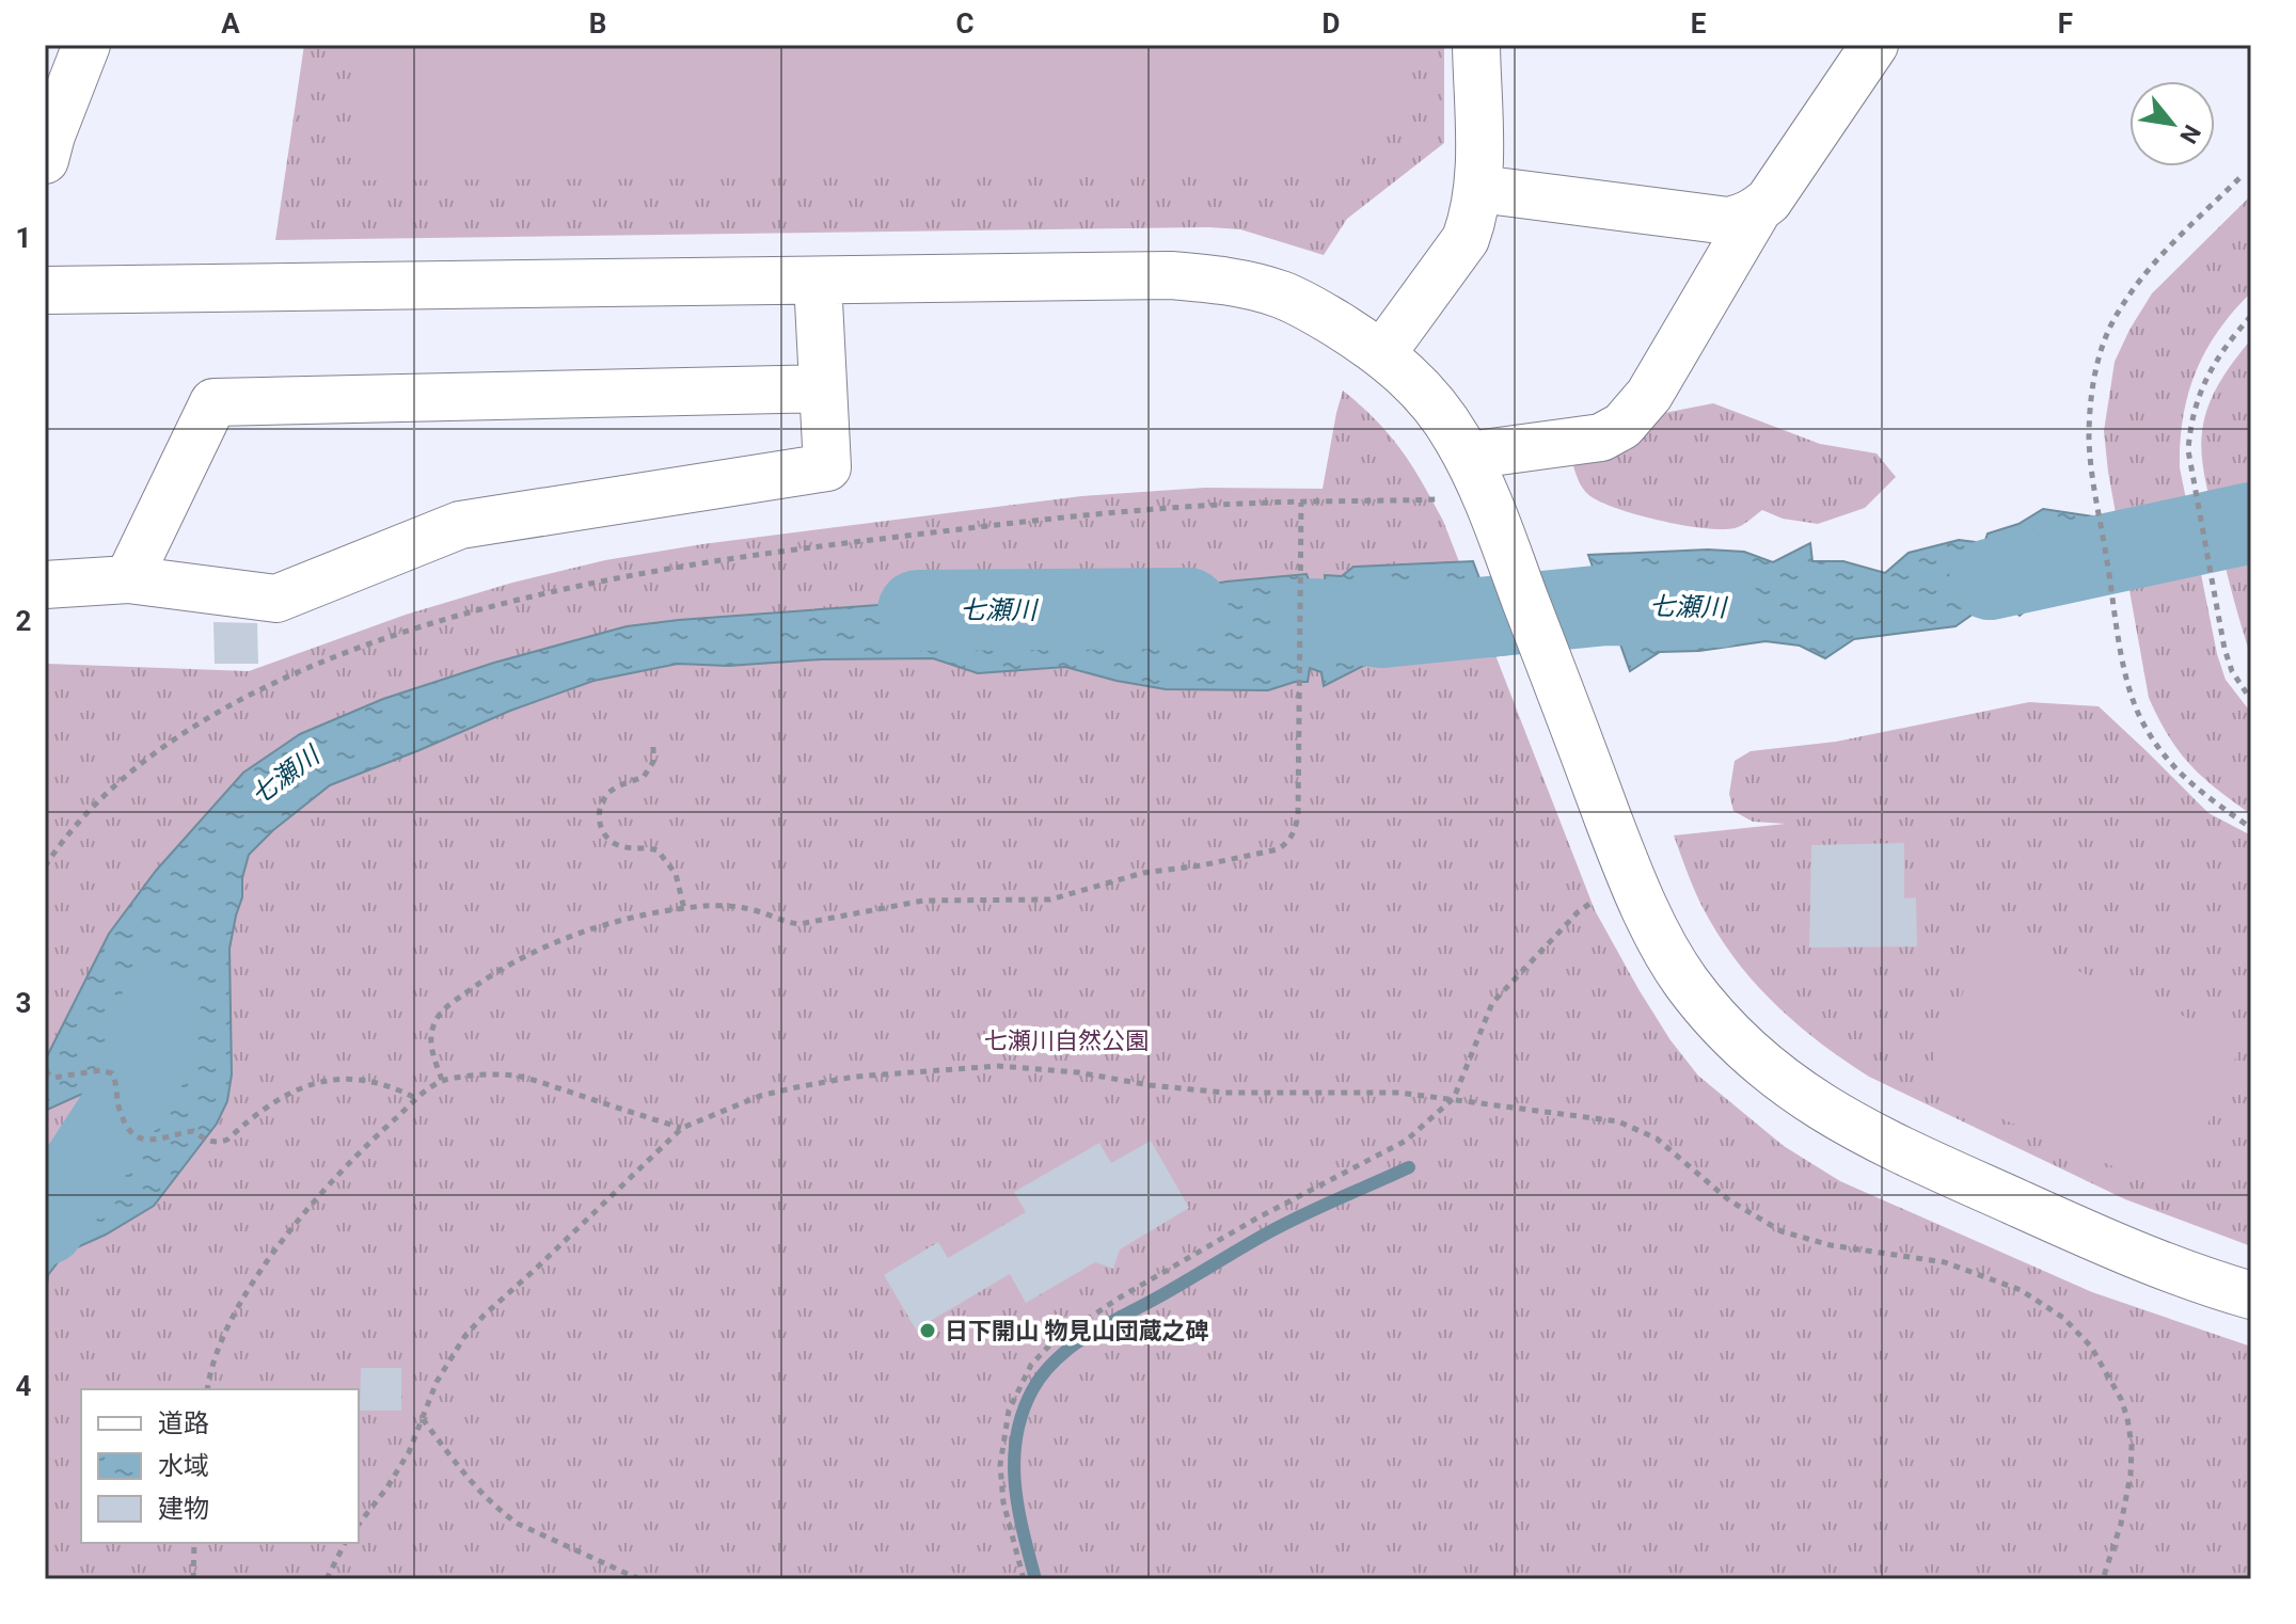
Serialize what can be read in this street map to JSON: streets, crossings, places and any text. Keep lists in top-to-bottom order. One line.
{"water":["七瀬川"],"parks":["七瀬川自然公園"],"places":["日下開山 物見山団蔵之碑"],"legend":["道路","水域","建物"],"north":"bottom right","grid":{"columns":["A","B","C","D","E","F"],"rows":["1","2","3","4"]}}
